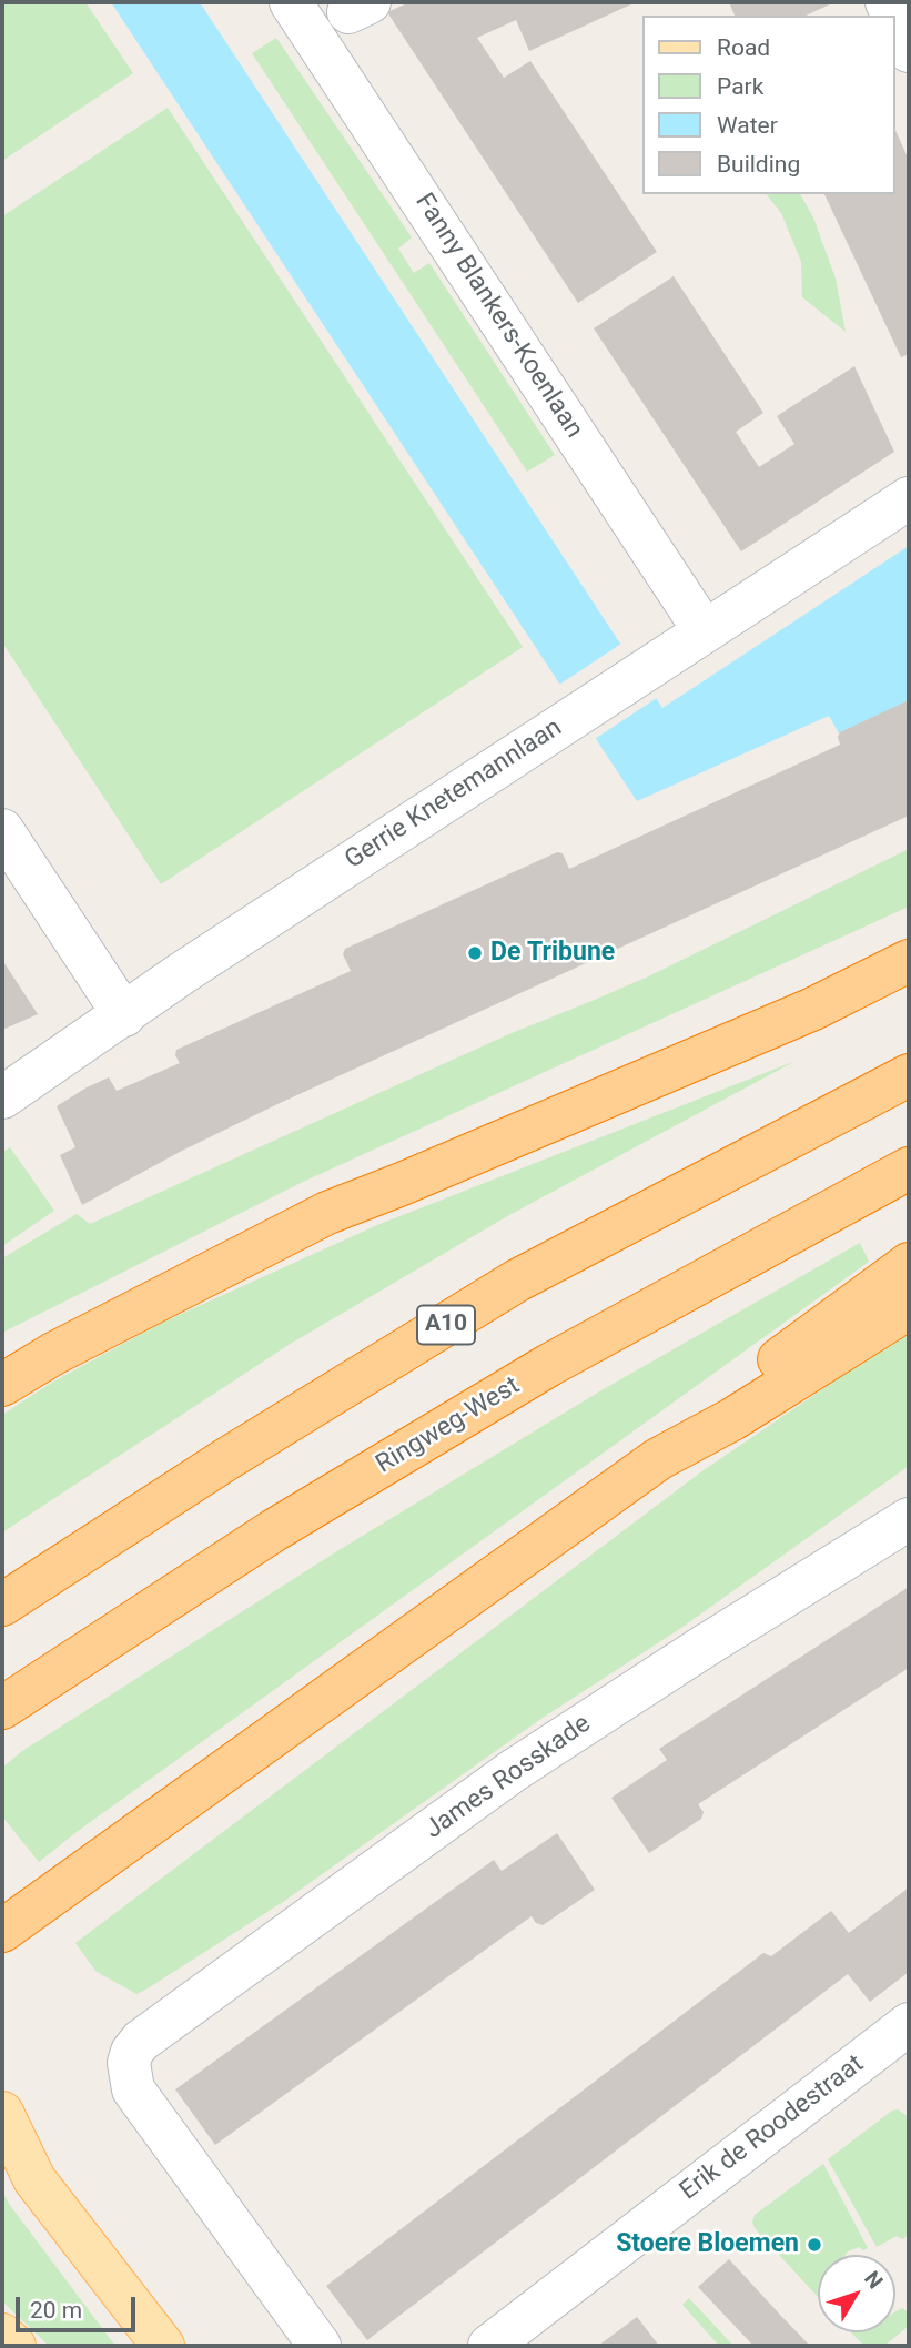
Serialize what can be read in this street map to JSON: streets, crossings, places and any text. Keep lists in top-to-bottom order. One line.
{"streets":{"highway":["A10","Ringweg-West"],"street":["Fanny Blankers-Koenlaan","Gerrie Knetemannlaan","James Rosskade","Erik de Roodestraat"]},"crossings":[["Fanny Blankers-Koenlaan","Gerrie Knetemannlaan"]],"places":["De Tribune","Stoere Bloemen"],"legend":["Road","Park","Water","Building"],"scale_bar":"20 m","north":"top right"}
